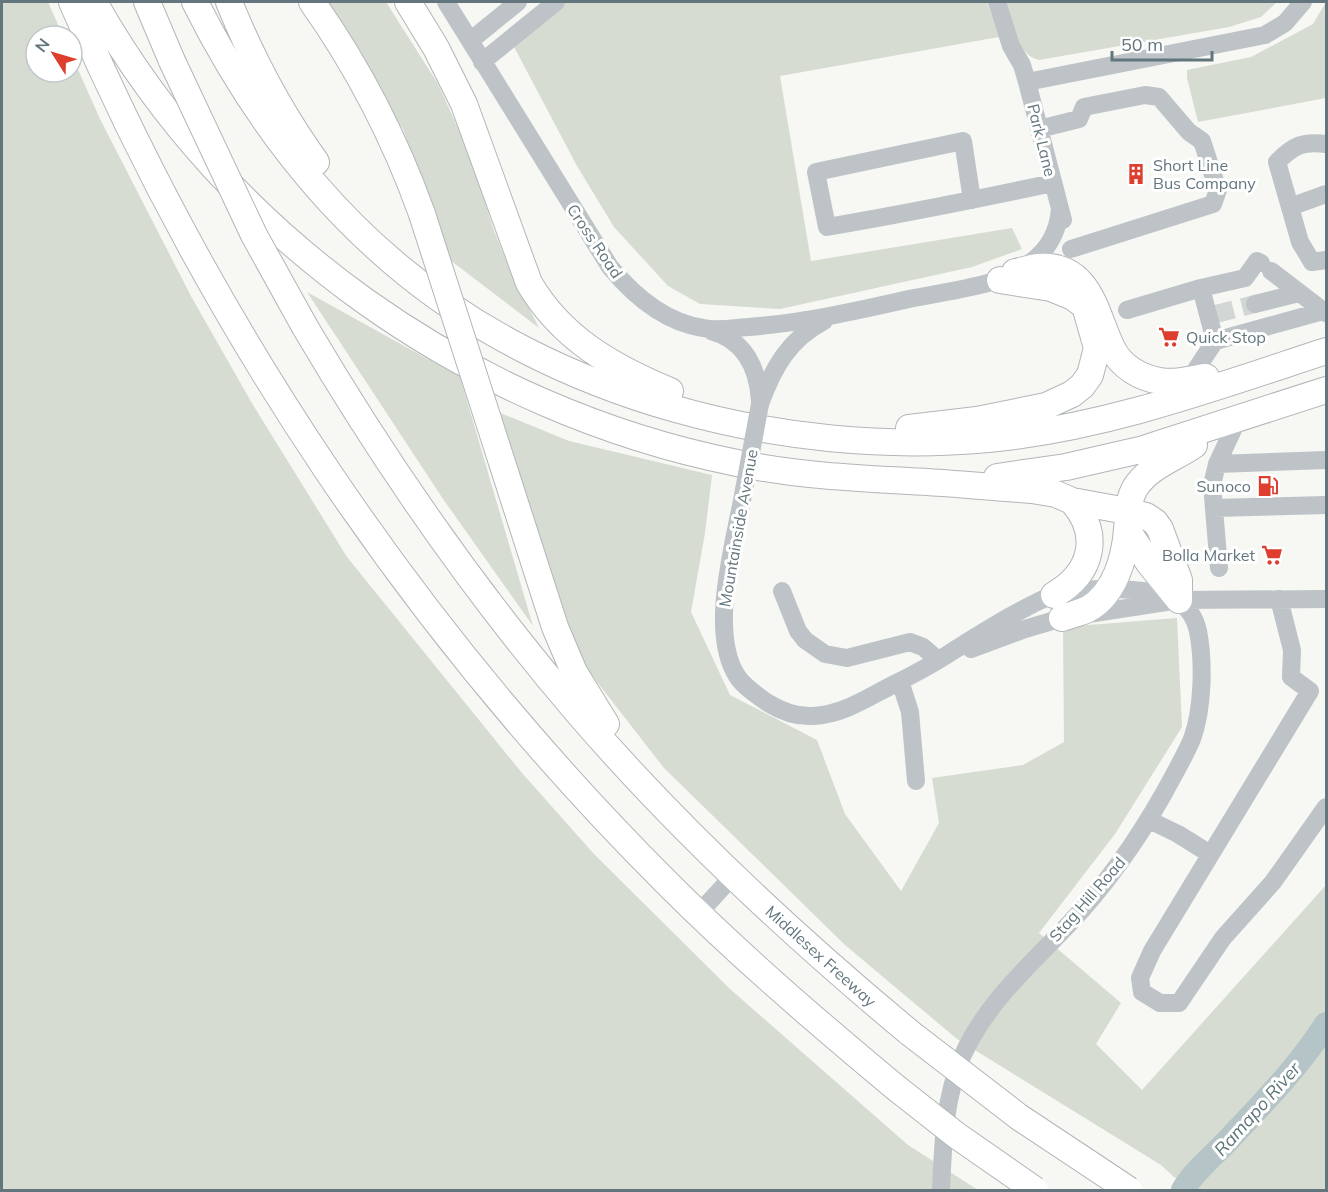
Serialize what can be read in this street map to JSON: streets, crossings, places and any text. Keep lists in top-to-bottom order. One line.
{"streets":{"highway":["Middlesex Freeway"],"street":["Park Lane","Cross Road","Mountainside Avenue","Stag Hill Road"]},"crossings":[["Cross Road","Mountainside Avenue"],["Mountainside Avenue","Stag Hill Road"]],"water":["Ramapo River"],"places":{"building":["Short Line Bus Company"],"supermarket":["Quick Stop","Bolla Market"],"fuel station":["Sunoco"]},"scale_bar":"50 m","north":"top left"}
